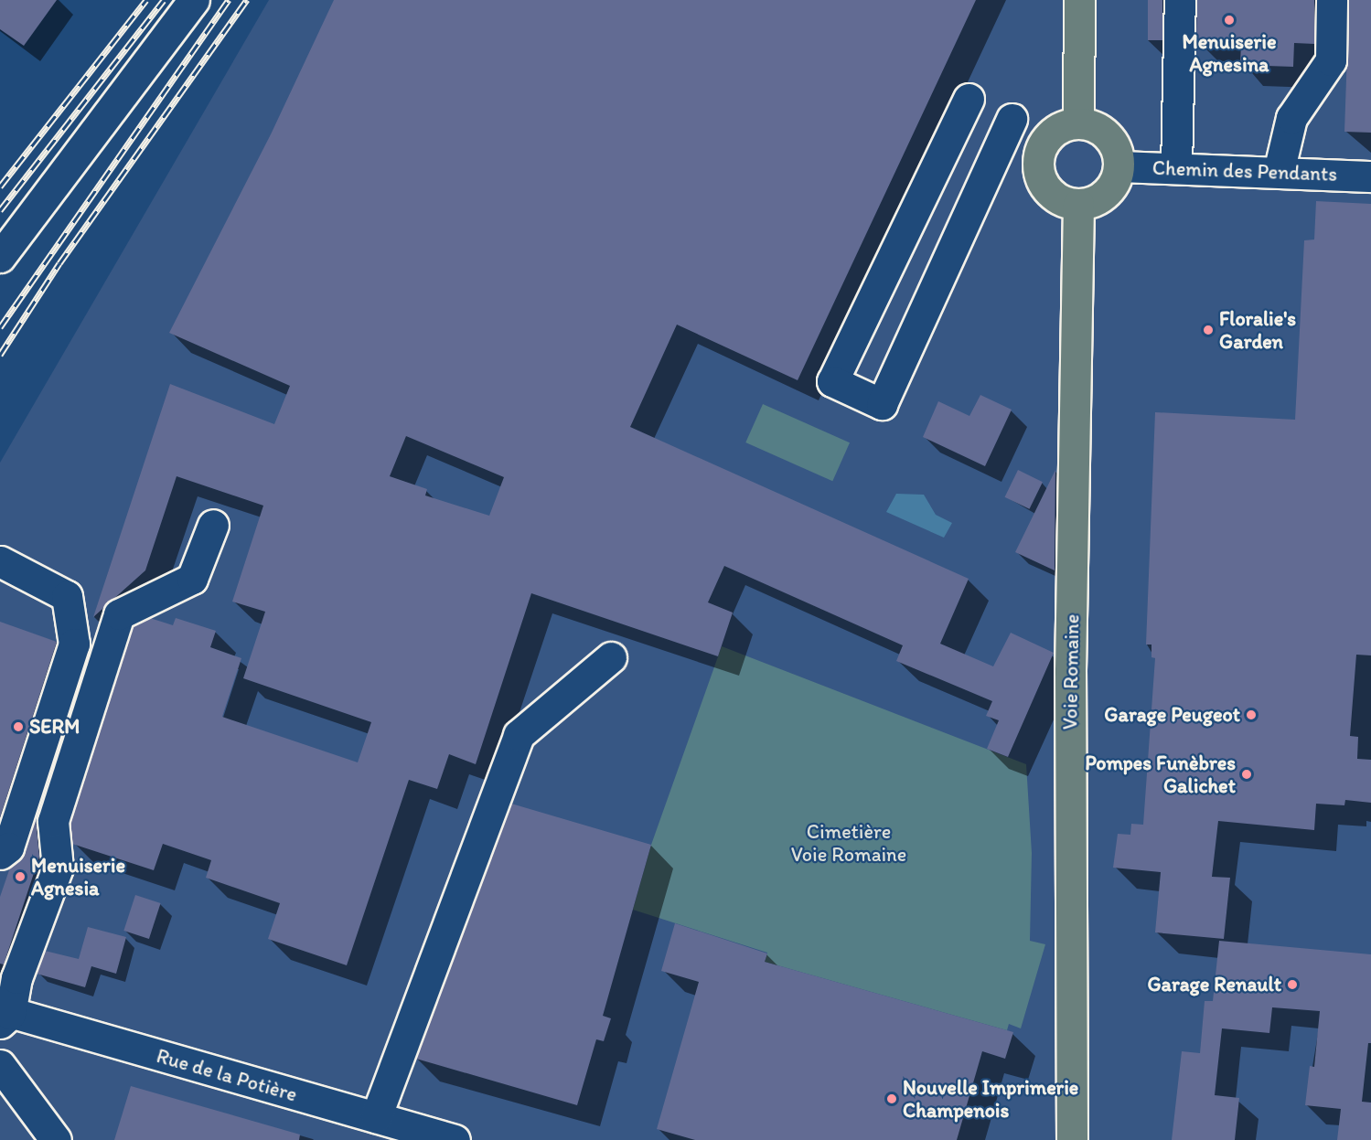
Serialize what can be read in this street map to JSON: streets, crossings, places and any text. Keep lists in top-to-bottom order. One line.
{"streets":{"main road":["Voie Romaine"],"street":["Chemin des Pendants","Rue de la Potière"]},"crossings":[["Chemin des Pendants","Voie Romaine"]],"parks":["Cimetière Voie Romaine"],"places":["Menuiserie Agnesina","Floralie's Garden","Garage Peugeot","SERM","Pompes Funèbres Galichet","Menuiserie Agnesia","Garage Renault","Nouvelle Imprimerie Champenois"]}
